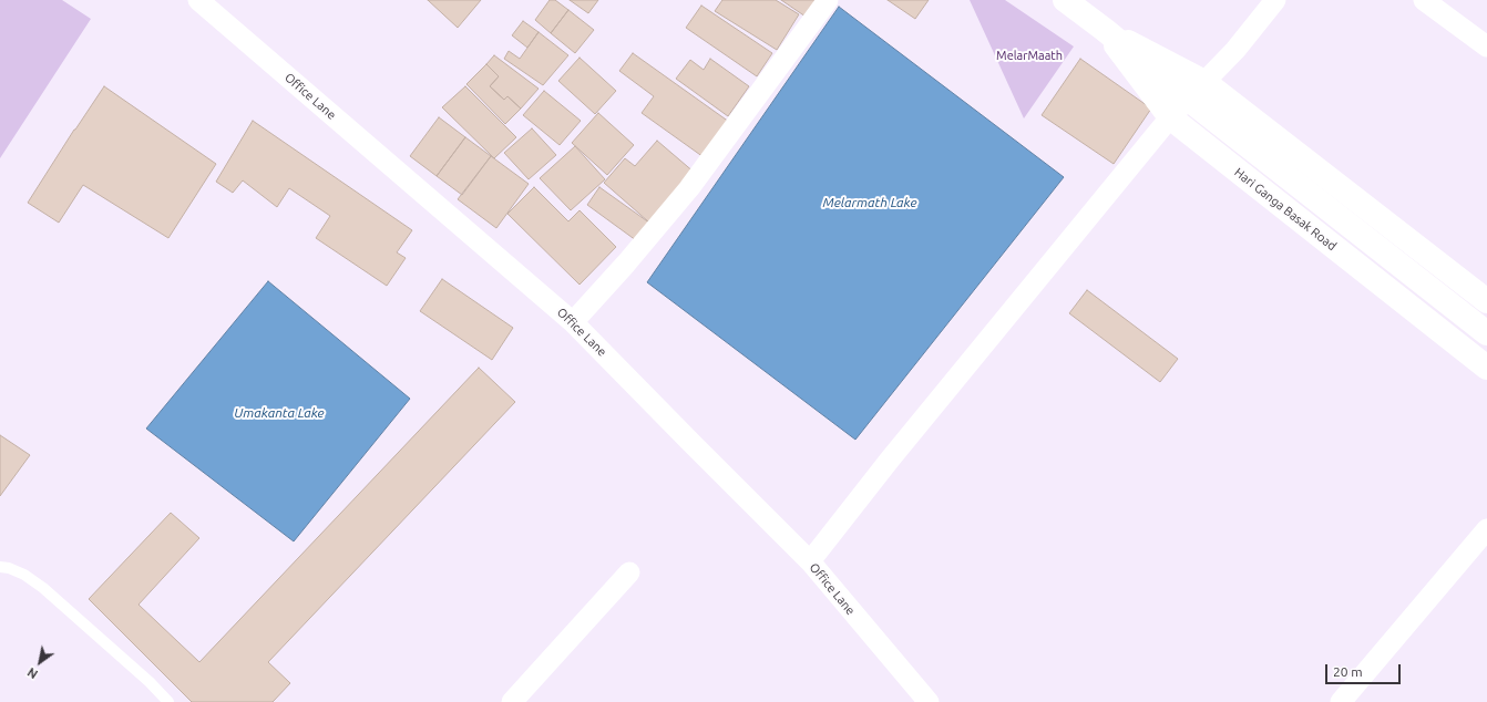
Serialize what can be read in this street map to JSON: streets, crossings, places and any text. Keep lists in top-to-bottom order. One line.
{"streets":{"main road":["Hari Ganga Basak Road"],"street":["Office Lane"]},"water":["Melarmath Lake","Umakanta Lake"],"parks":["MelarMaath"],"scale_bar":"20 m","north":"bottom left"}
